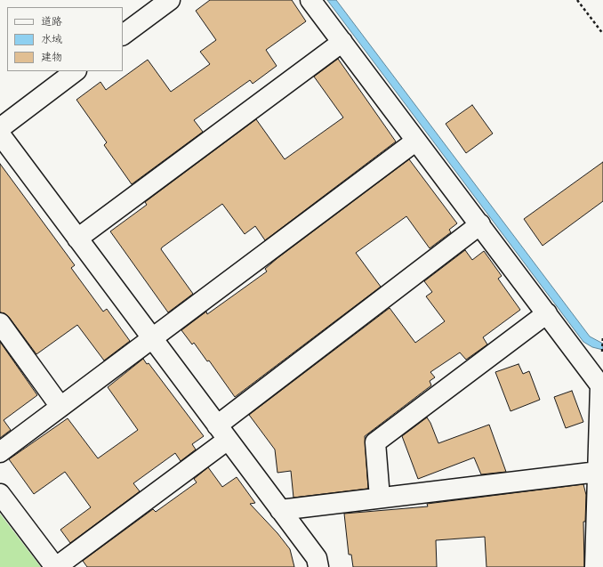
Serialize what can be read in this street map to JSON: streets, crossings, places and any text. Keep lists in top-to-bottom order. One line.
{"legend":["道路","水域","建物"]}
